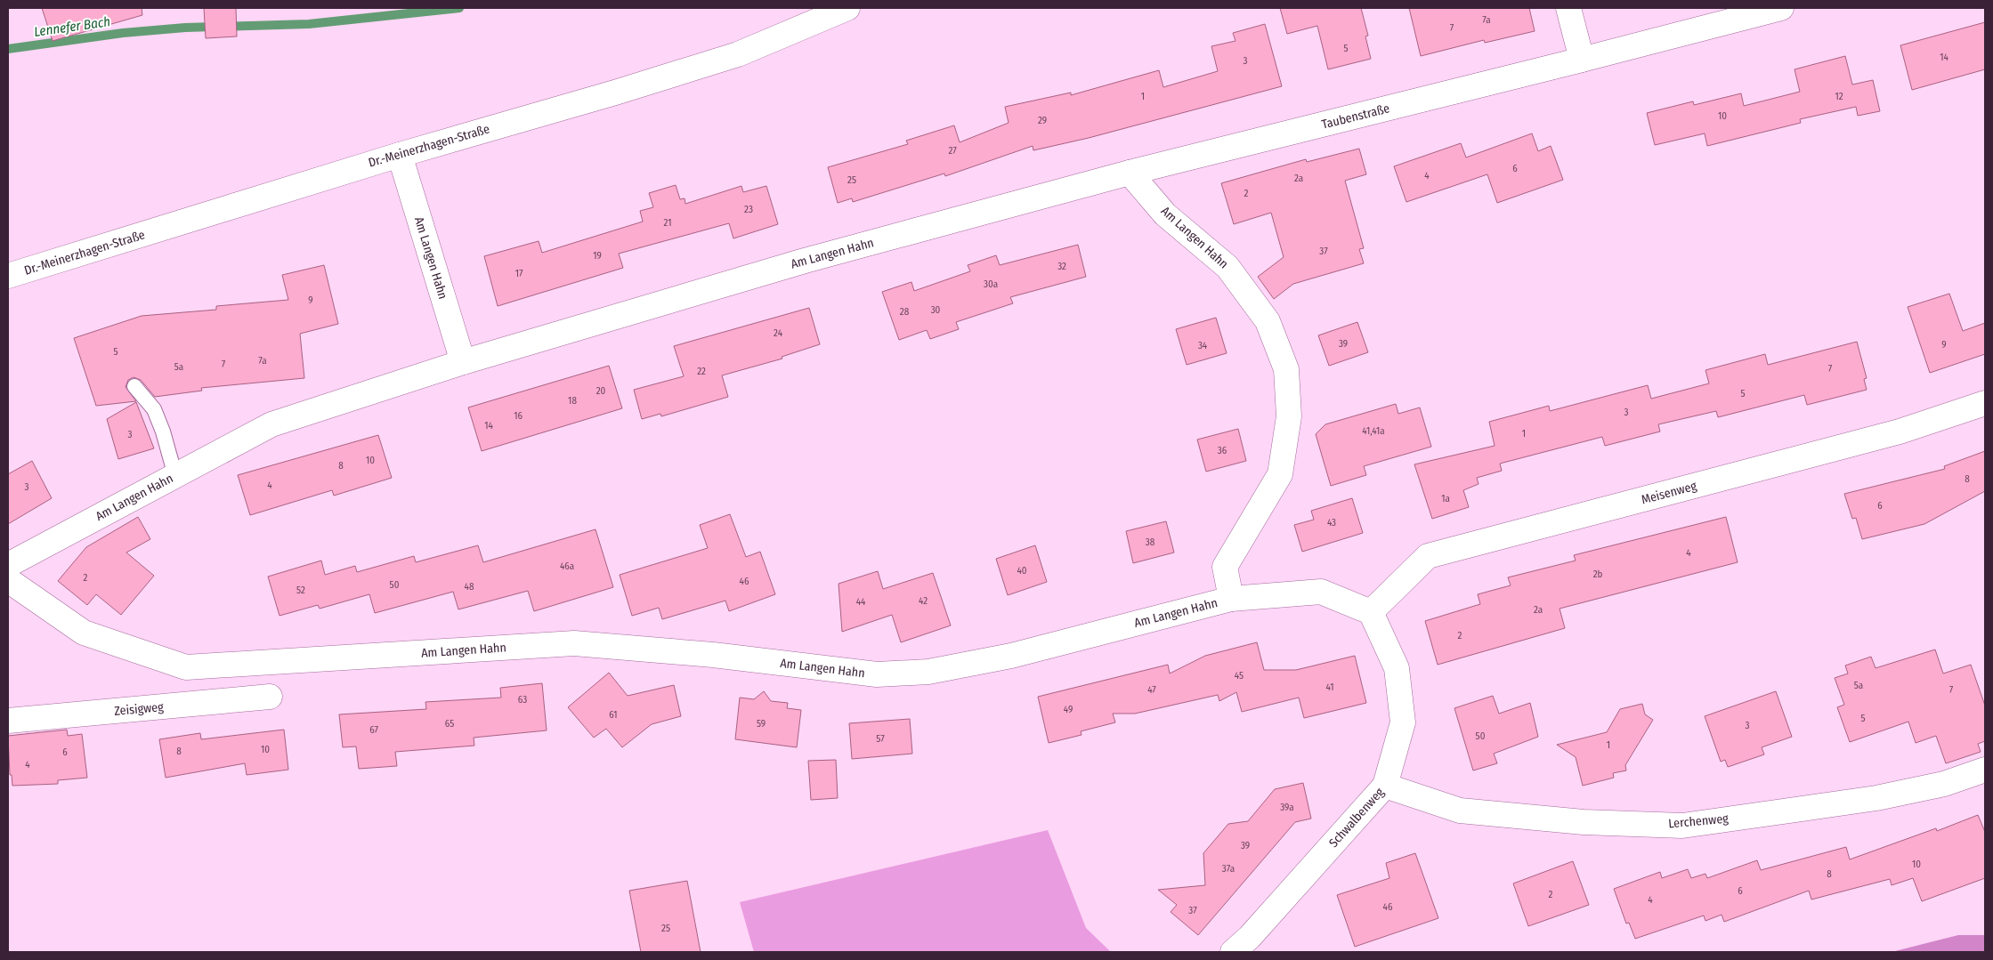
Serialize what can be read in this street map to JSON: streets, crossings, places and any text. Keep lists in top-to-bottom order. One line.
{"streets":{"street":["Taubenstraße","Dr.-Meinerzhagen-Straße","Am Langen Hahn","Meisenweg","Zeisigweg","Schwalbenweg","Lerchenweg"]},"crossings":[["Taubenstraße","Am Langen Hahn"],["Dr.-Meinerzhagen-Straße","Am Langen Hahn"],["Meisenweg","Schwalbenweg"],["Schwalbenweg","Lerchenweg"]],"water":["Lennefer Bach"],"house_numbers":["7a","7","5","14","3","1","12","10","29","27","6","4","2a","25","2","23","21","37","19","32","17","30a","9","30","28","24","39","9","34","5","7a","7","5a","7","22","20","5","18","3","16","14","41,41a","1","3","36","10","8","8","4","3","1a","6","43","38","4","46a","40","2b","2","46","50","48","52","42","44","2a","2","45","5a","41","47","7","63","49","61","5","65","59","3","67","50","57","1","10","8","6","4","39a","39","10","37a","8","6","2","4","46","37","25"]}
